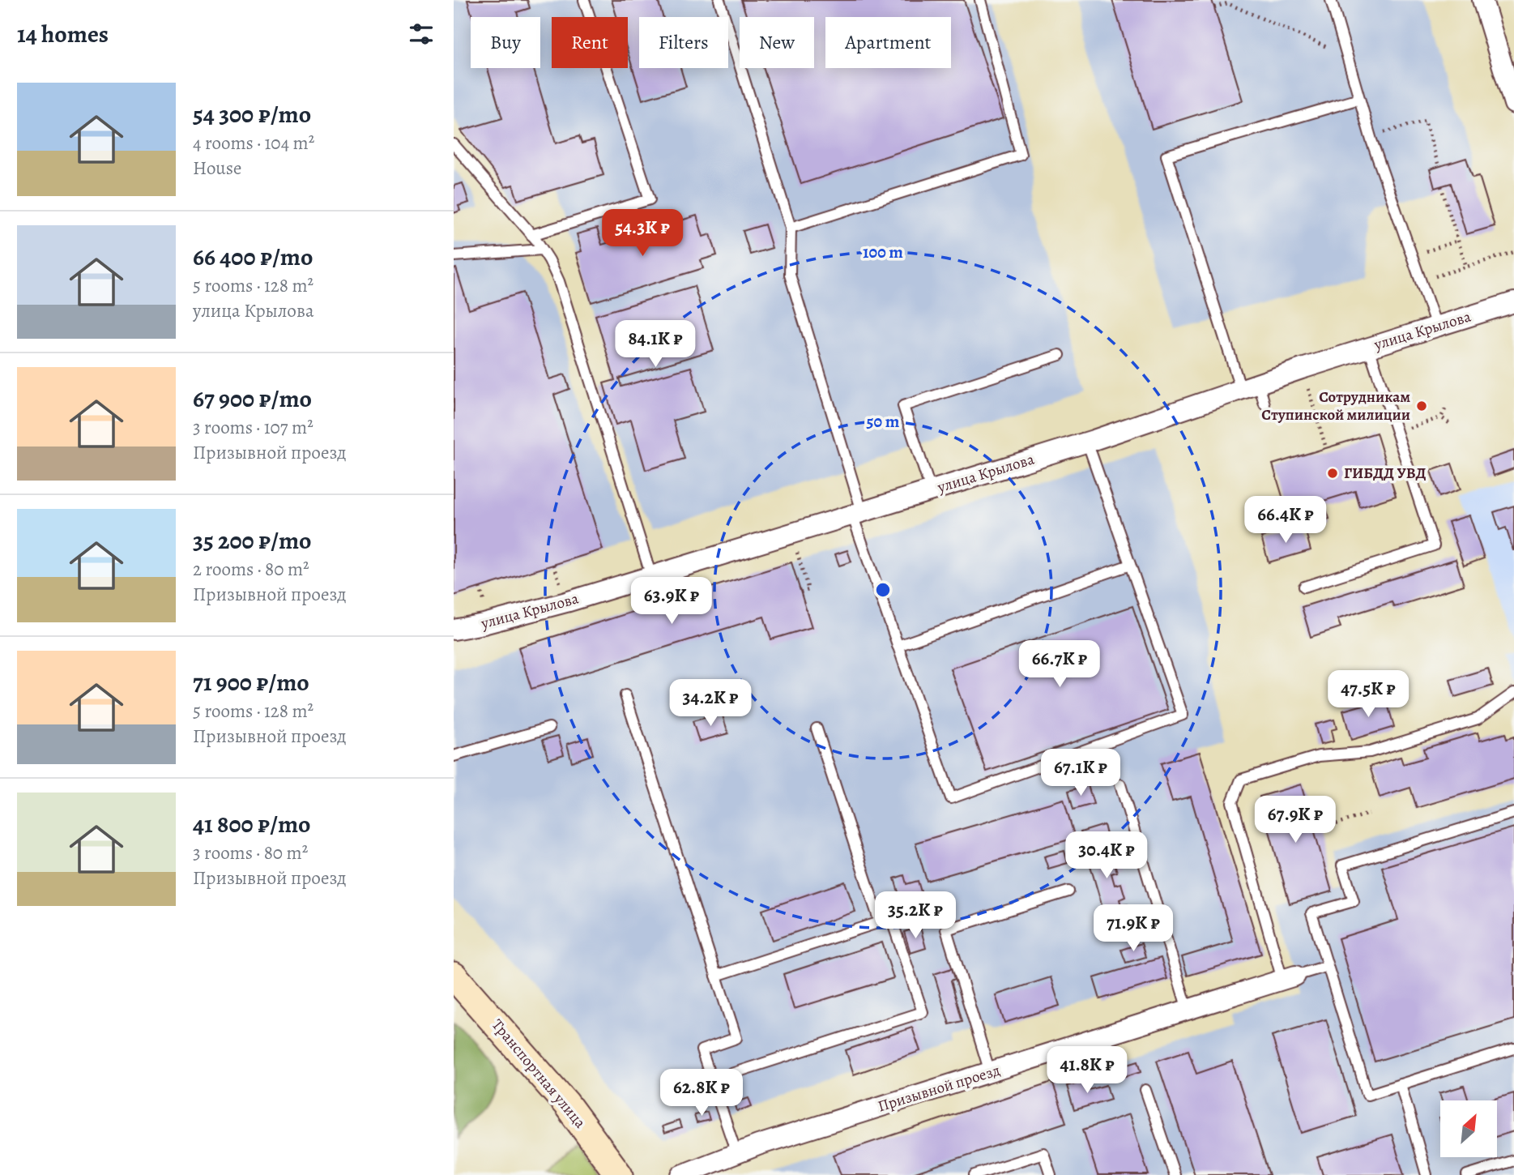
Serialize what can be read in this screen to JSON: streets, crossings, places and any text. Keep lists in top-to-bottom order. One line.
{"streets":{"street":["улица Крылова","Транспортная улица","Призывной проезд"]},"places":["Сотрудникам Ступинской милиции","ГИБДД УВД"],"north":"top right","page":{"heading":"14 homes","chip":["Buy","Rent","Filters","New","Apartment"],"list":[{"name":"54 300 ₽/mo","note":"4 rooms · 104 m² · House"},{"name":"66 400 ₽/mo","note":"5 rooms · 128 m² · улица Крылова"},{"name":"67 900 ₽/mo","note":"3 rooms · 107 m² · Призывной проезд"},{"name":"35 200 ₽/mo","note":"2 rooms · 80 m² · Призывной проезд"},{"name":"71 900 ₽/mo","note":"5 rooms · 128 m² · Призывной проезд"},{"name":"41 800 ₽/mo","note":"3 rooms · 80 m² · Призывной проезд"}],"price":["54.3K ₽","84.1K ₽","66.4K ₽","63.9K ₽","66.7K ₽","47.5K ₽","34.2K ₽","67.1K ₽","67.9K ₽","30.4K ₽","35.2K ₽","71.9K ₽","41.8K ₽","62.8K ₽"]},"rings":["100 m","50 m"]}
